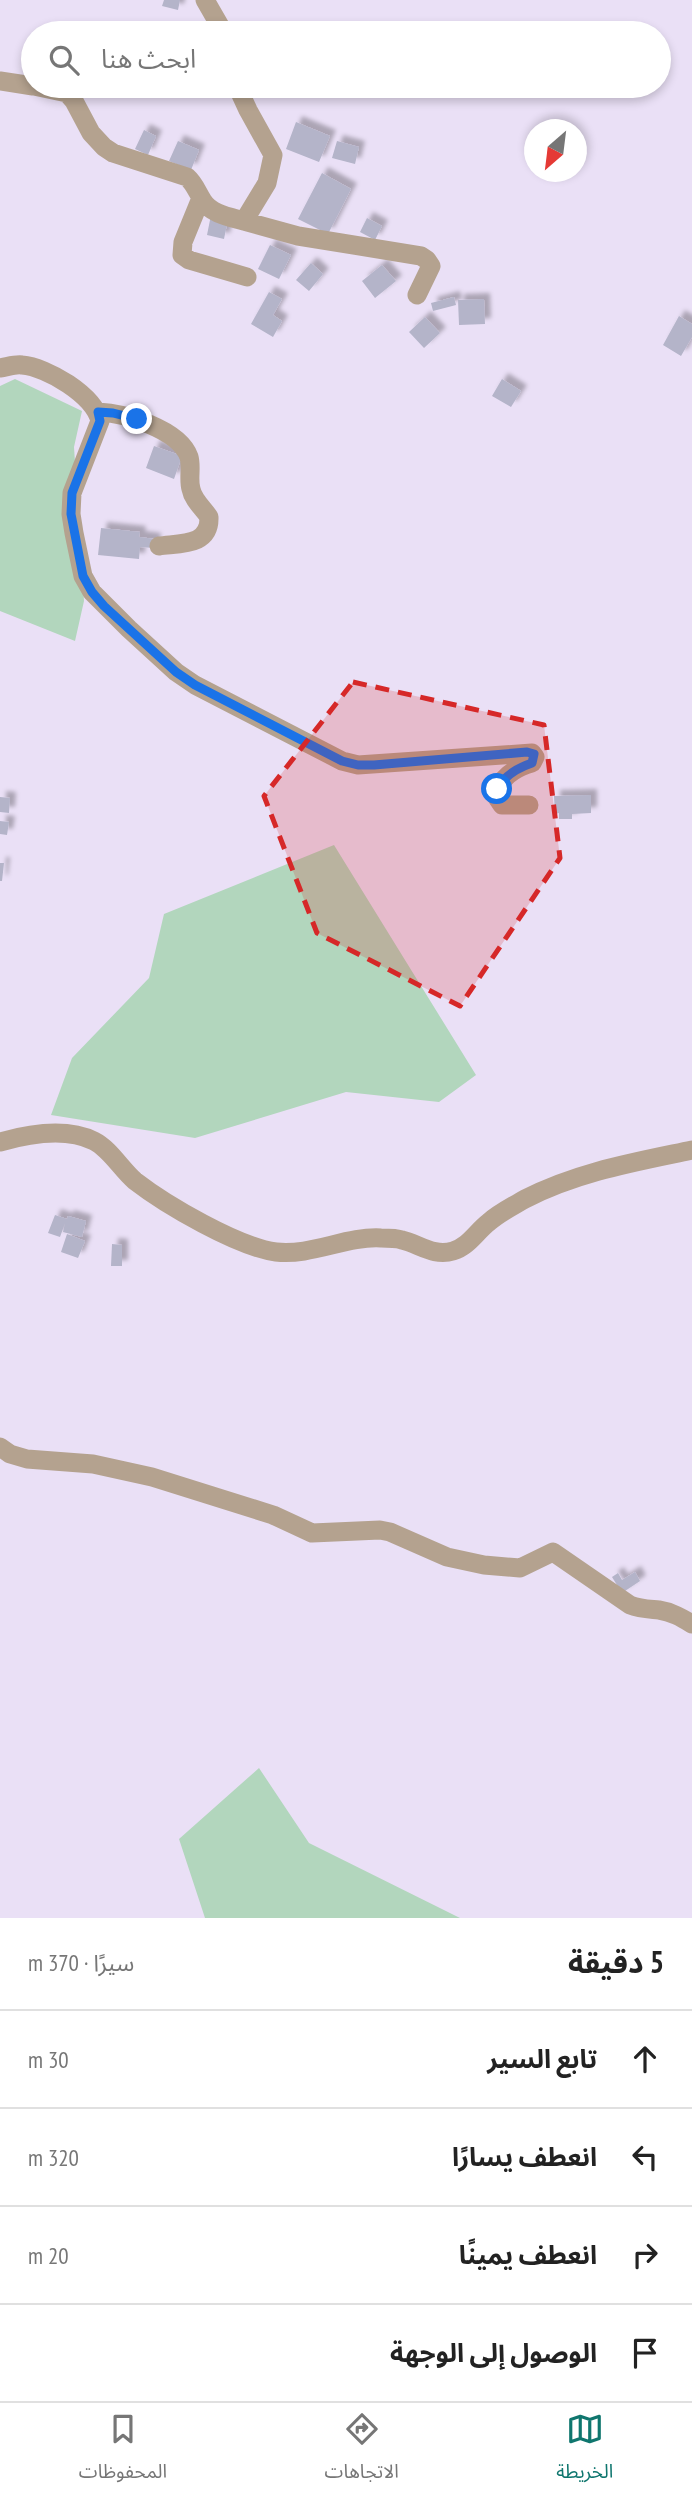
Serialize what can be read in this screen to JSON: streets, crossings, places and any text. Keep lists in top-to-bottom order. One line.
{"north":"bottom left","page":{"search":"ابحث هنا","heading":["5 دقيقة","سيرًا · 370 m"],"list":[["تابع السير","30 m"],["انعطف يسارًا","320 m"],["انعطف يمينًا","20 m"],"الوصول إلى الوجهة"],"nav":["الخريطة","الاتجاهات","المحفوظات"]}}
